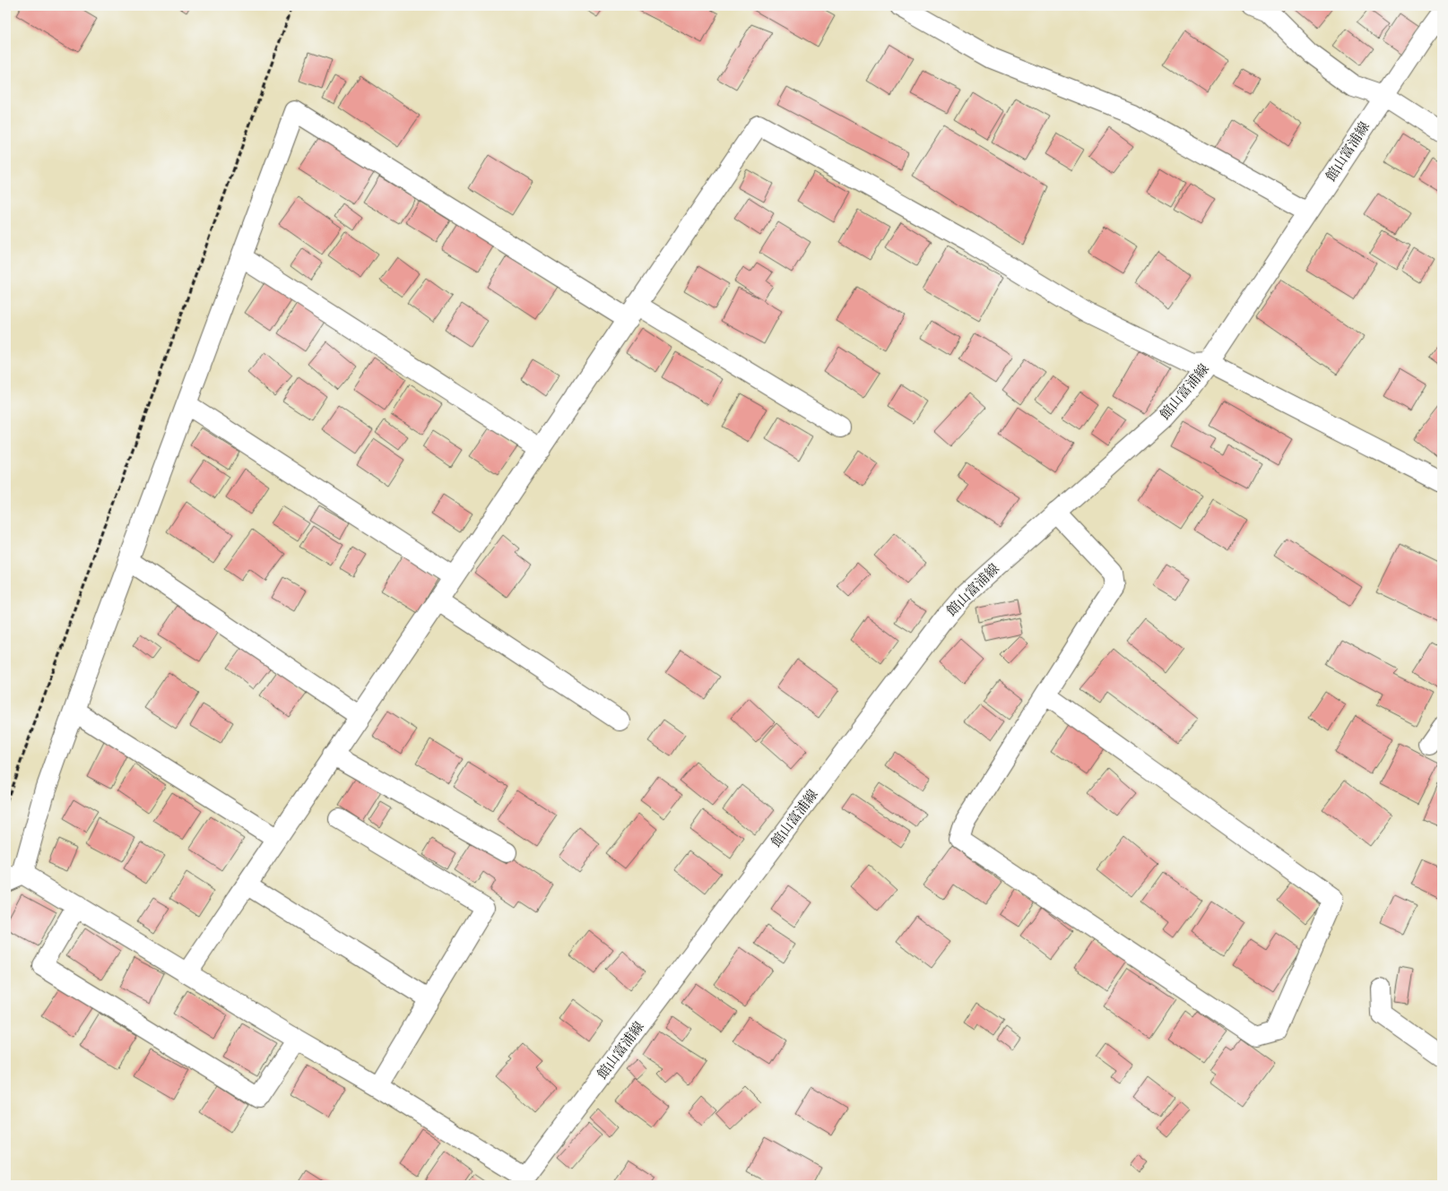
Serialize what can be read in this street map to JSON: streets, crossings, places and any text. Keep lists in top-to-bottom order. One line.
{"streets":{"street":["館山富浦線"]}}
